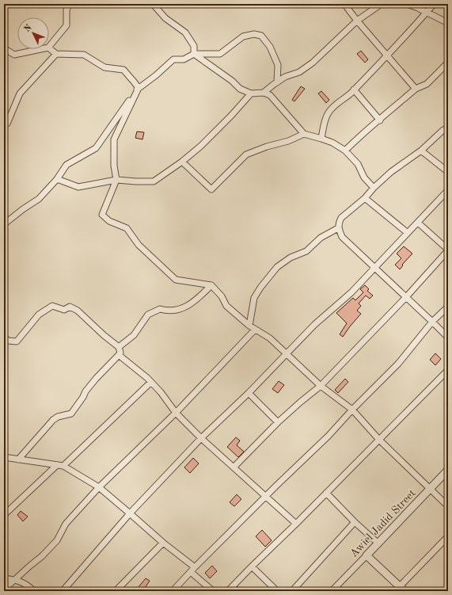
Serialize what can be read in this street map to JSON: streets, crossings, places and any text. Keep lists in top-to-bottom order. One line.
{"streets":{"street":["Awiel Jadid Street"]},"north":"top left"}
